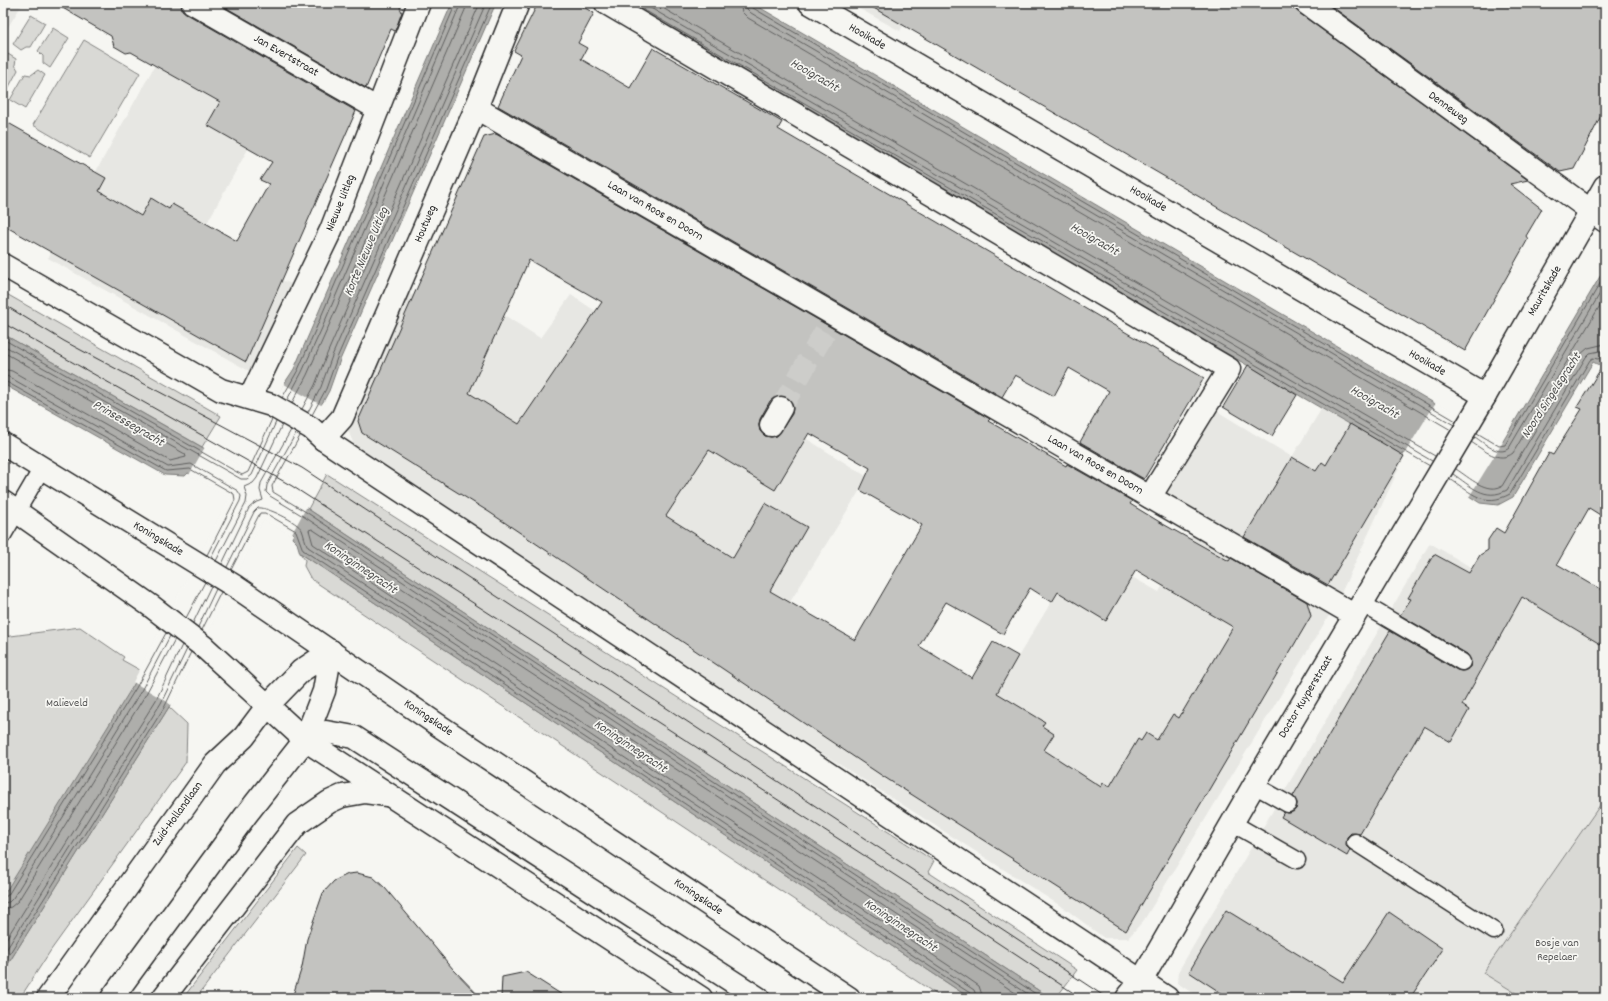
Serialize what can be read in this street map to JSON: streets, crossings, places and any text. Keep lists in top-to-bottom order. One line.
{"streets":{"street":["Hooikade","Jan Evertstraat","Denneweg","Nieuwe Uitleg","Laan van Roos en Doorn","Houtweg","Mauritskade","Koningskade","Doctor Kuyperstraat","Zuid-Hollandlaan"]},"crossings":[["Hooikade","Mauritskade"],["Hooikade","Doctor Kuyperstraat"],["Jan Evertstraat","Nieuwe Uitleg"],["Denneweg","Mauritskade"],["Laan van Roos en Doorn","Houtweg"],["Laan van Roos en Doorn","Doctor Kuyperstraat"],["Mauritskade","Doctor Kuyperstraat"],["Koningskade","Zuid-Hollandlaan"]],"water":["Hooigracht","Korte Nieuwe Uitleg","Noord Singelsgracht","Prinsessegracht","Koninginnegracht"],"parks":["Malieveld","Bosje van Repelaer"]}
